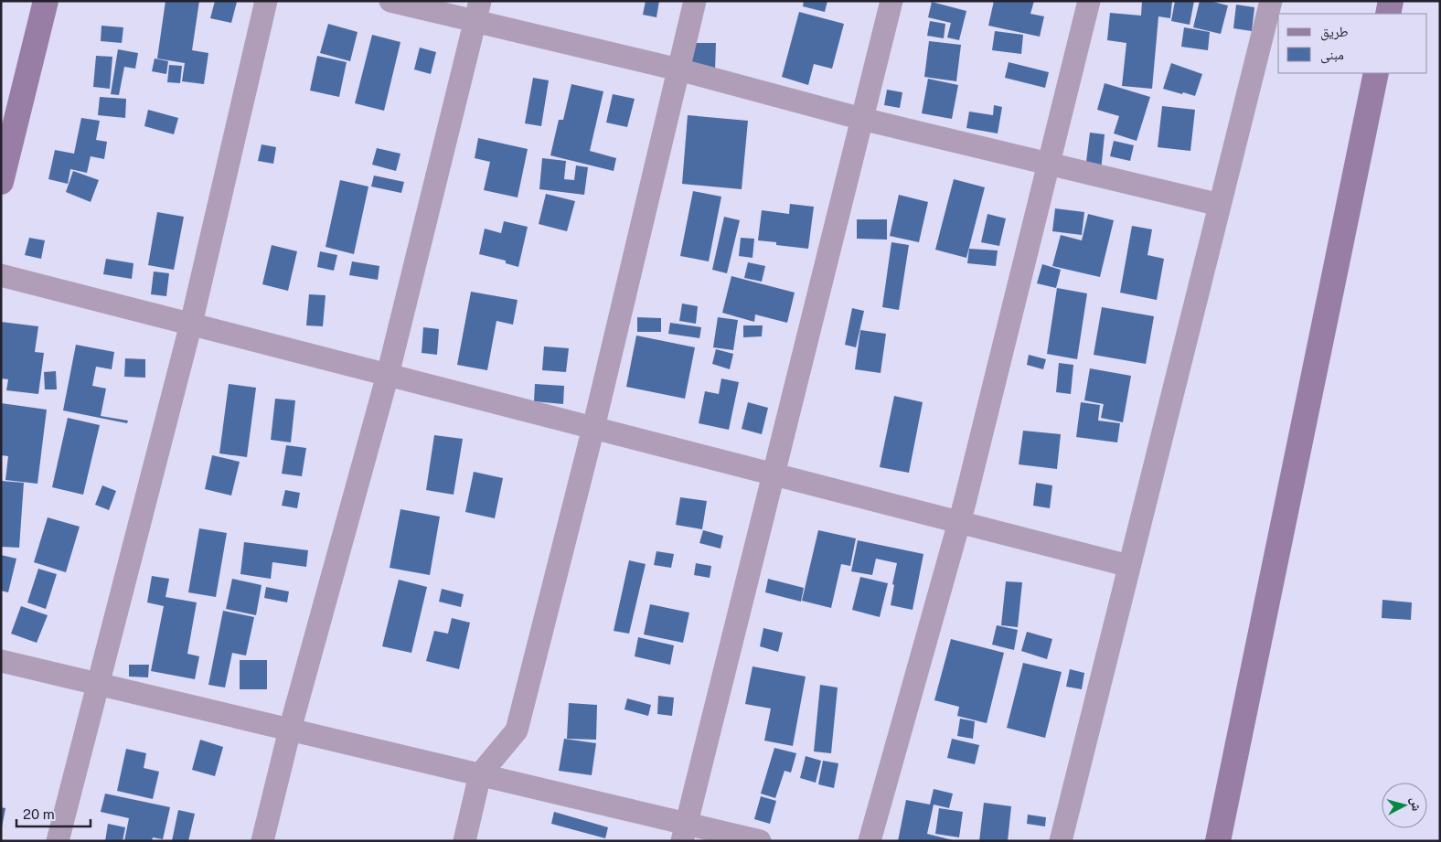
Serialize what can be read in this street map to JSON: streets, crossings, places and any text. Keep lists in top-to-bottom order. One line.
{"legend":["طريق","مبنى"],"scale_bar":"20 m","north":"right"}
